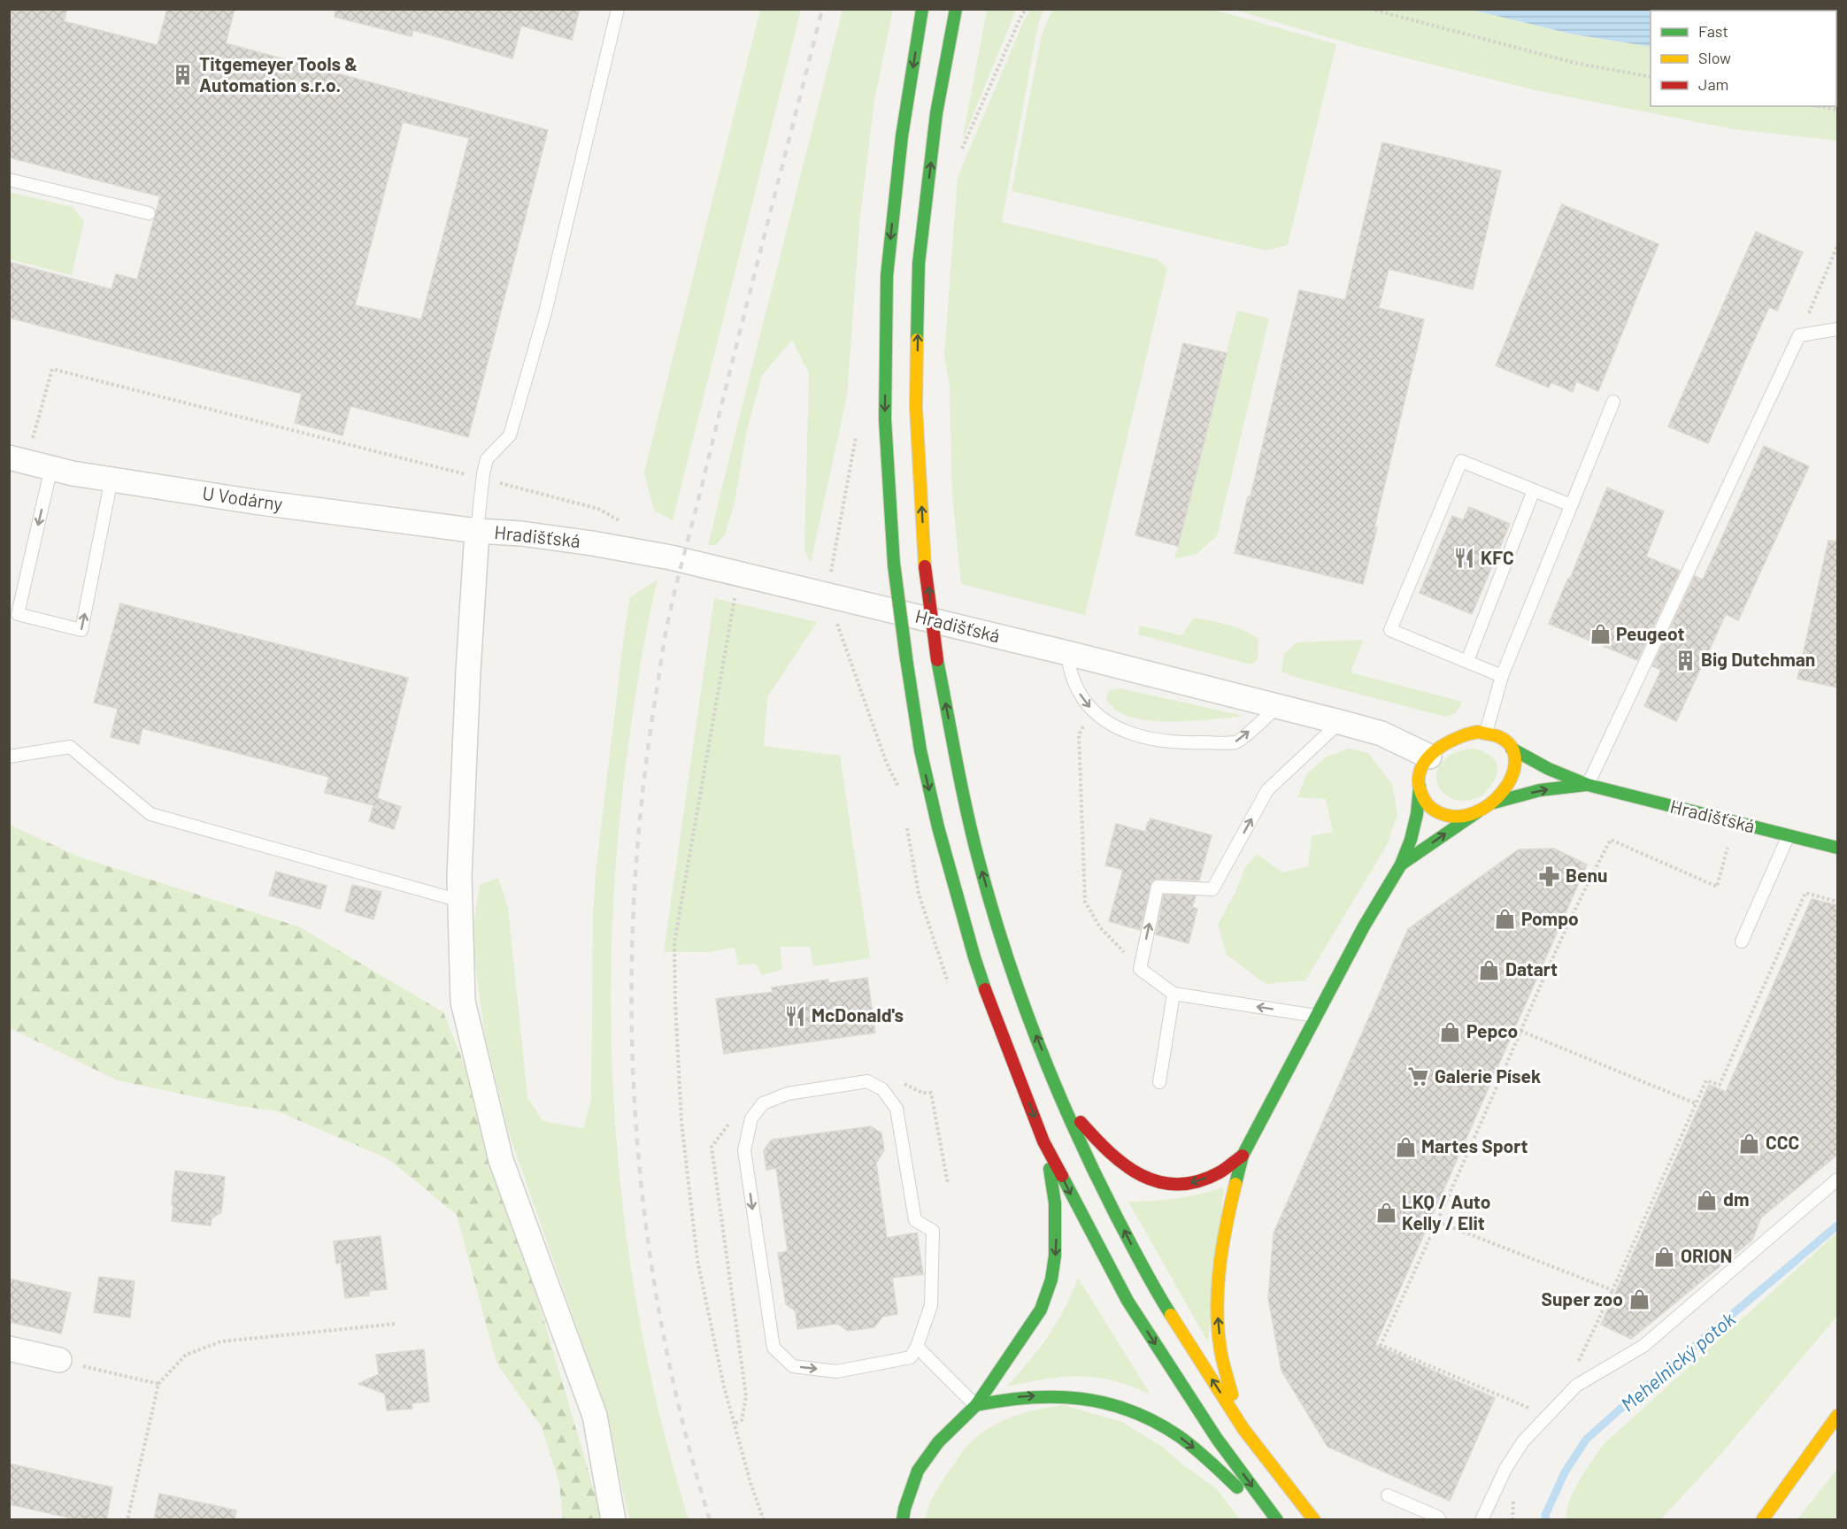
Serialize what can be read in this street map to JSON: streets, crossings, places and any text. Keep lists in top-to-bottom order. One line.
{"streets":{"main road":["Hradišťská"],"street":["U Vodárny"]},"crossings":[["U Vodárny","Hradišťská"]],"water":["Mehelnický potok"],"places":{"building":["Titgemeyer Tools & Automation s.r.o.","Big Dutchman"],"restaurant":["KFC","McDonald's"],"shop":["Peugeot","Pompo","Datart","Pepco","CCC","Martes Sport","dm","LKQ / Auto Kelly / Elit","ORION","Super zoo"],"pharmacy":["Benu"],"supermarket":["Galerie Písek"]},"legend":["Fast","Slow","Jam"]}
